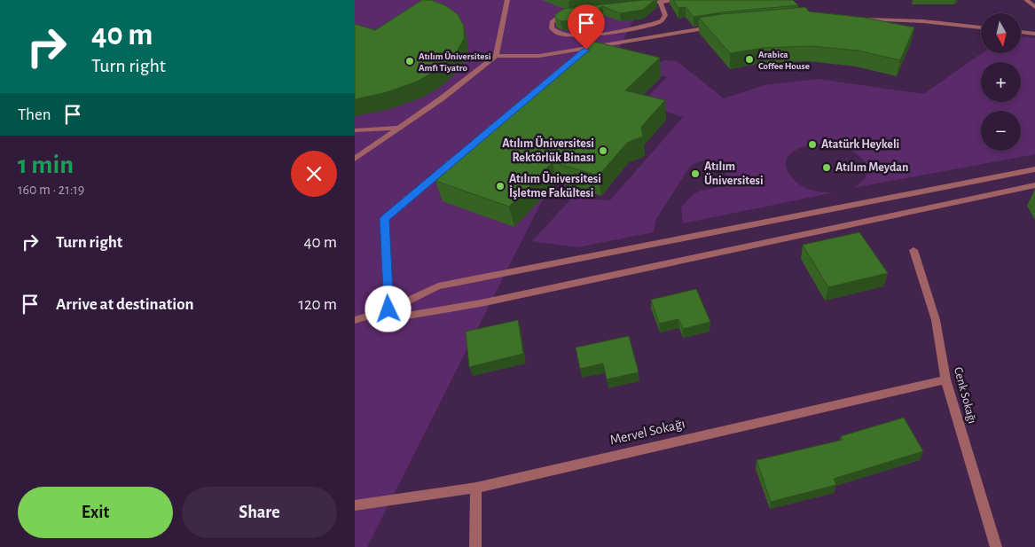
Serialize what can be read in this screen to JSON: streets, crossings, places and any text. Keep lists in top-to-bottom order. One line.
{"streets":{"street":["Cenk Sokağı","Mervel Sokağı"]},"crossings":[["Cenk Sokağı","Mervel Sokağı"]],"places":["Arabica Coffee House","Atılım Üniversitesi Amfi Tiyatro","Atatürk Heykeli","Atılım Üniversitesi Rektörlük Binası","Atılım Meydan","Atılım Üniversitesi","Atılım Üniversitesi İşletme Fakültesi"],"north":"bottom","page":{"turn":["40 m","Turn right"],"map_buttons":["+","−"],"then":"Then","heading":["1 min","160 m · 21:19"],"list":[{"name":"Turn right","value":"40 m"},{"name":"Arrive at destination","value":"120 m"}],"buttons":["Exit","Share"]}}
